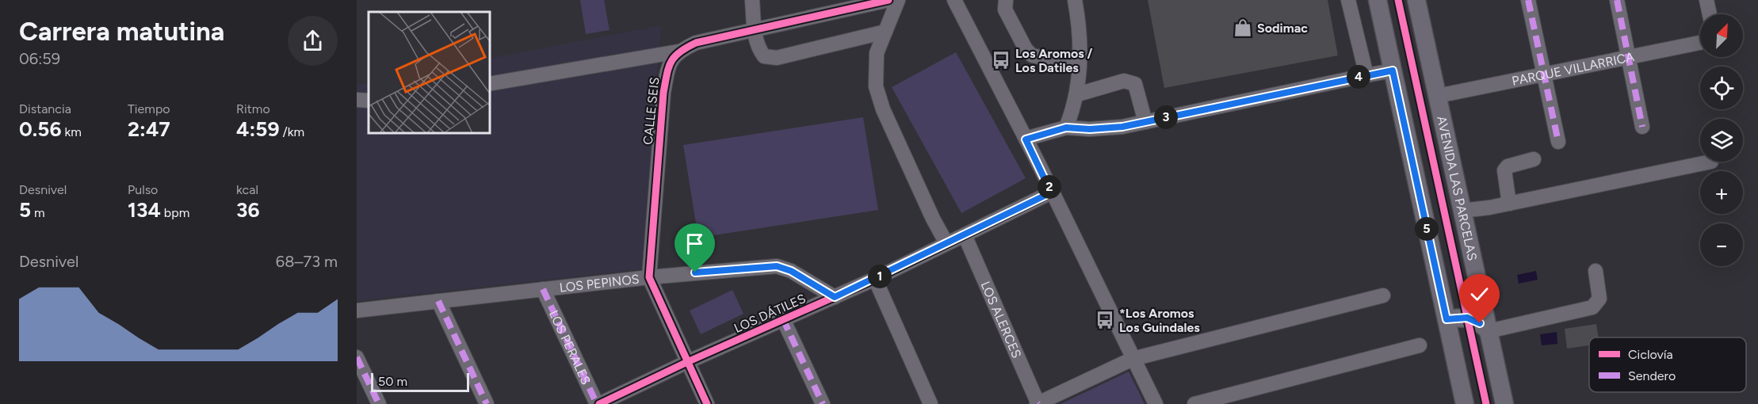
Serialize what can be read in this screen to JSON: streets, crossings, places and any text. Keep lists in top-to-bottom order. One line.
{"streets":{"main road":["AVENIDA LAS PARCELAS"],"street":["PARQUE VILLARRICA","CALLE SEIS","LOS PEPINOS","LOS DÁTILES","LOS ALERCES","LOS PERALES"]},"crossings":[["PARQUE VILLARRICA","AVENIDA LAS PARCELAS"],["CALLE SEIS","LOS PEPINOS"],["LOS PEPINOS","LOS DÁTILES"],["LOS PEPINOS","LOS PERALES"],["LOS DÁTILES","LOS ALERCES"],["LOS DÁTILES","LOS PERALES"]],"places":{"shop":["Sodimac"],"bus stop":["Los Aromos / Los Datiles","*Los Aromos Los Guindales"]},"legend":["Ciclovía","Sendero"],"scale_bar":"50 m","north":"top right","page":{"heading":["Carrera matutina","06:59"],"map_buttons":["+","−"],"pins":["4","3","2","5","1"],"stats":[["Distancia","0.56 km"],["Tiempo","2:47"],["Ritmo","4:59 /km"],["Desnivel","5 m"],["Pulso","134 bpm"],["kcal","36"]],"chart":["Desnivel","68–73 m"],"scale":"50 m"}}
